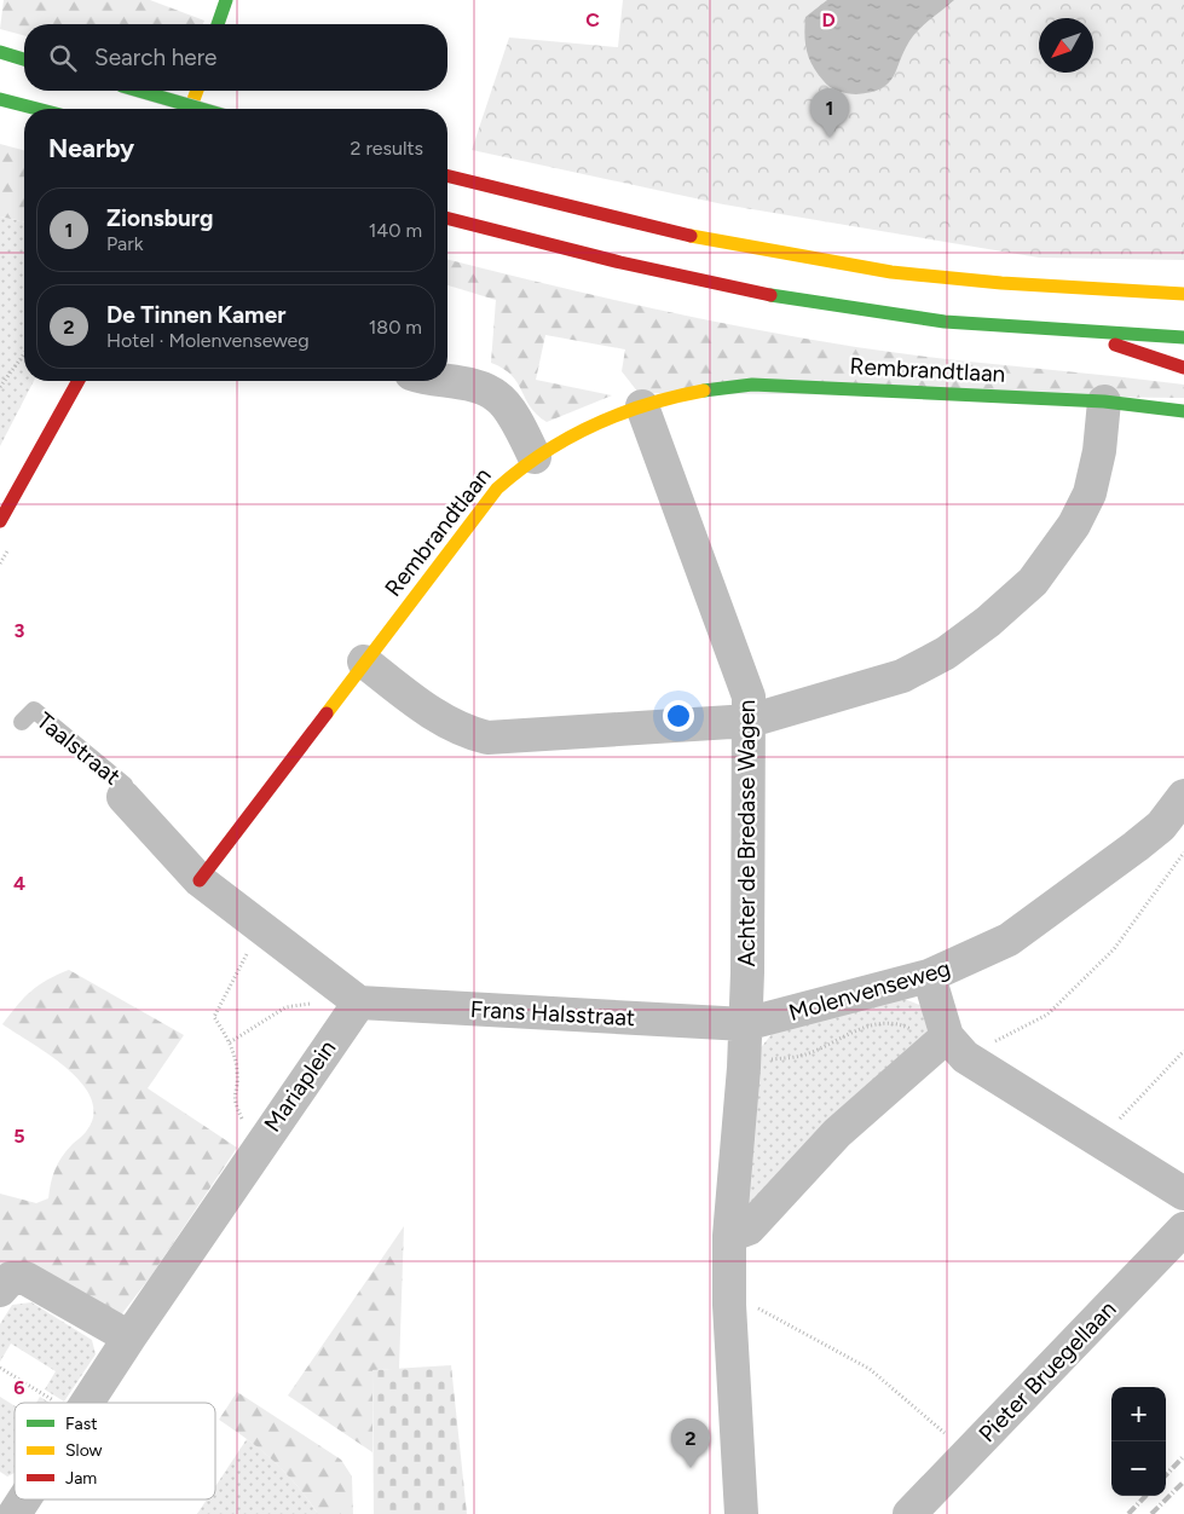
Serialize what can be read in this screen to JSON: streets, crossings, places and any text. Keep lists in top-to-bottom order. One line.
{"streets":{"main road":["Rembrandtlaan"],"street":["Taalstraat","Achter de Bredase Wagen","Molenvenseweg","Frans Halsstraat","Mariaplein","Pieter Bruegellaan"]},"crossings":[["Rembrandtlaan","Taalstraat"],["Rembrandtlaan","Achter de Bredase Wagen"],["Achter de Bredase Wagen","Molenvenseweg"],["Achter de Bredase Wagen","Frans Halsstraat"],["Molenvenseweg","Frans Halsstraat"],["Frans Halsstraat","Mariaplein"]],"legend":["Fast","Slow","Jam"],"north":"bottom left","page":{"search":"Search here","pins":["1","2"],"heading":["Nearby","2 results"],"list":[{"mark":"1","name":"Zionsburg","note":"Park","value":"140 m"},{"mark":"2","name":"De Tinnen Kamer","note":"Hotel · Molenvenseweg","value":"180 m"}],"map_buttons":["+","−"]},"grid":{"columns":["C","D"],"rows":["3","4","5","6"]}}
